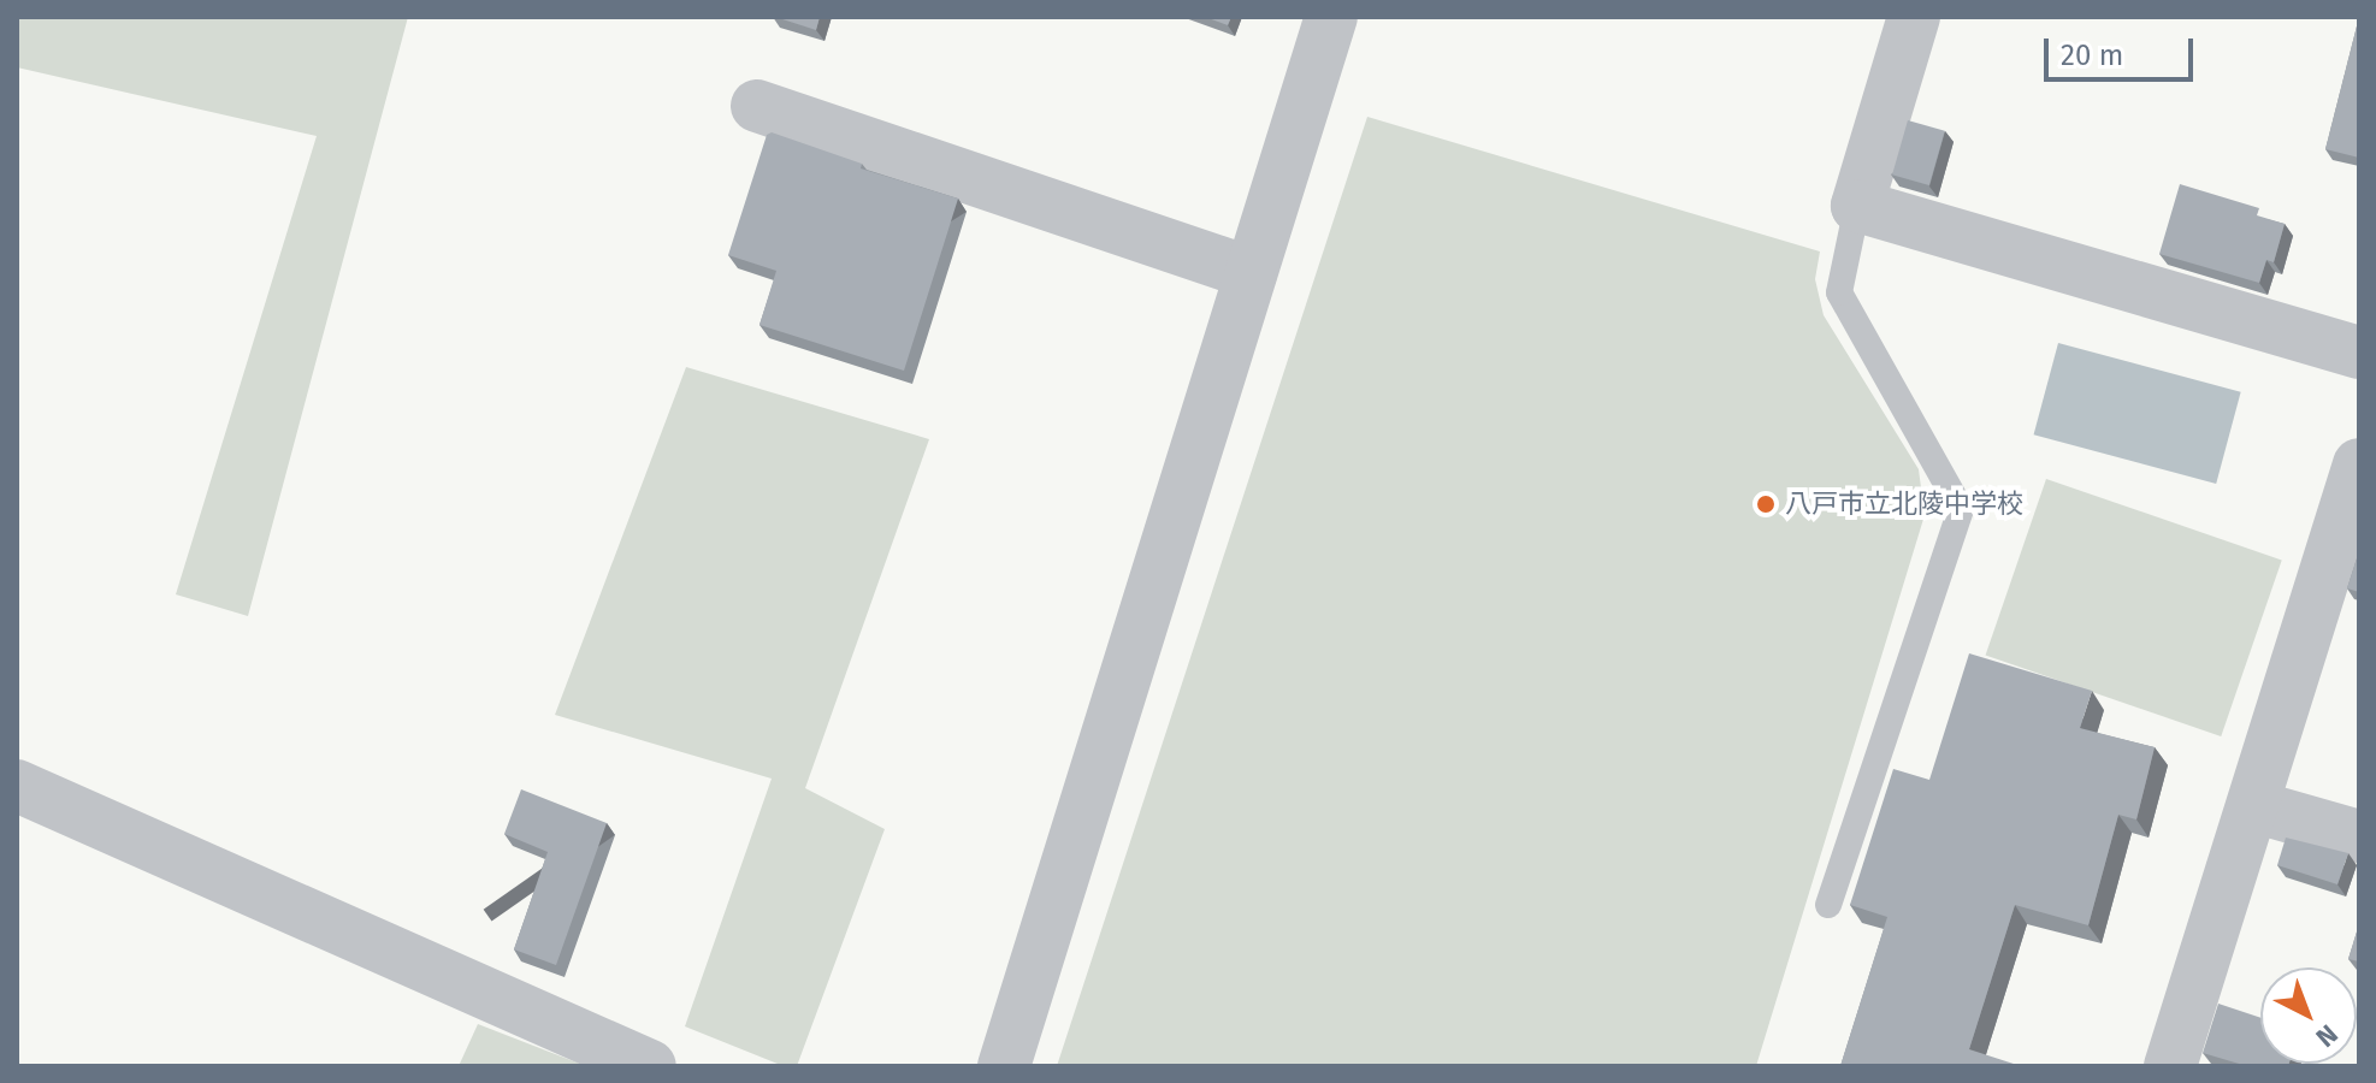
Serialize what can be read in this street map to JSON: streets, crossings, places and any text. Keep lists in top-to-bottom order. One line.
{"places":["八戸市立北陵中学校"],"scale_bar":"20 m","north":"bottom right"}
